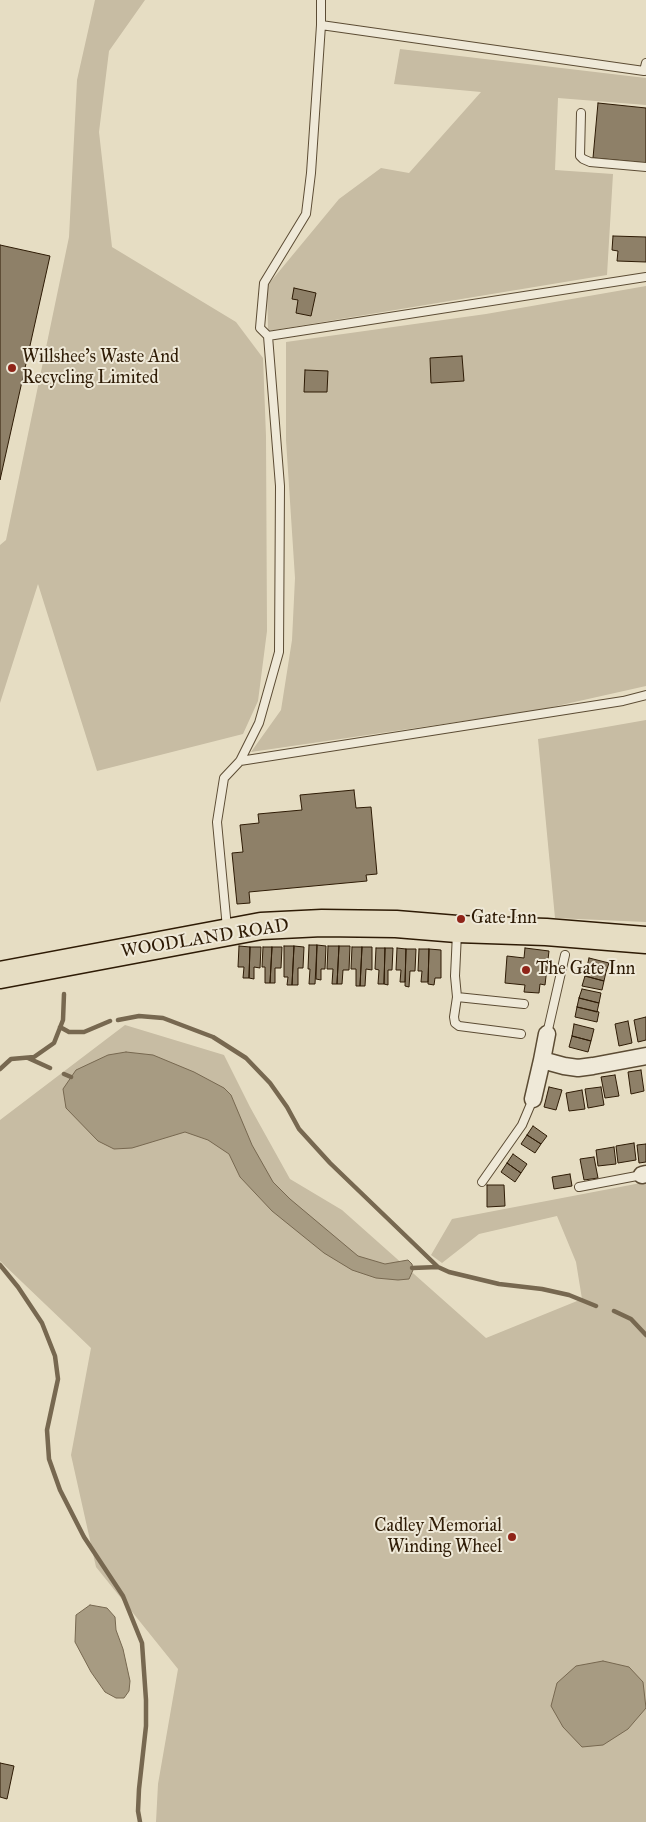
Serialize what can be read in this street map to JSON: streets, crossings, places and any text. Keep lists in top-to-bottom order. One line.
{"streets":{"highway":["WOODLAND ROAD"]},"places":["Willshee's Waste And Recycling Limited","Gate Inn","The Gate Inn","Cadley Memorial Winding Wheel"]}
